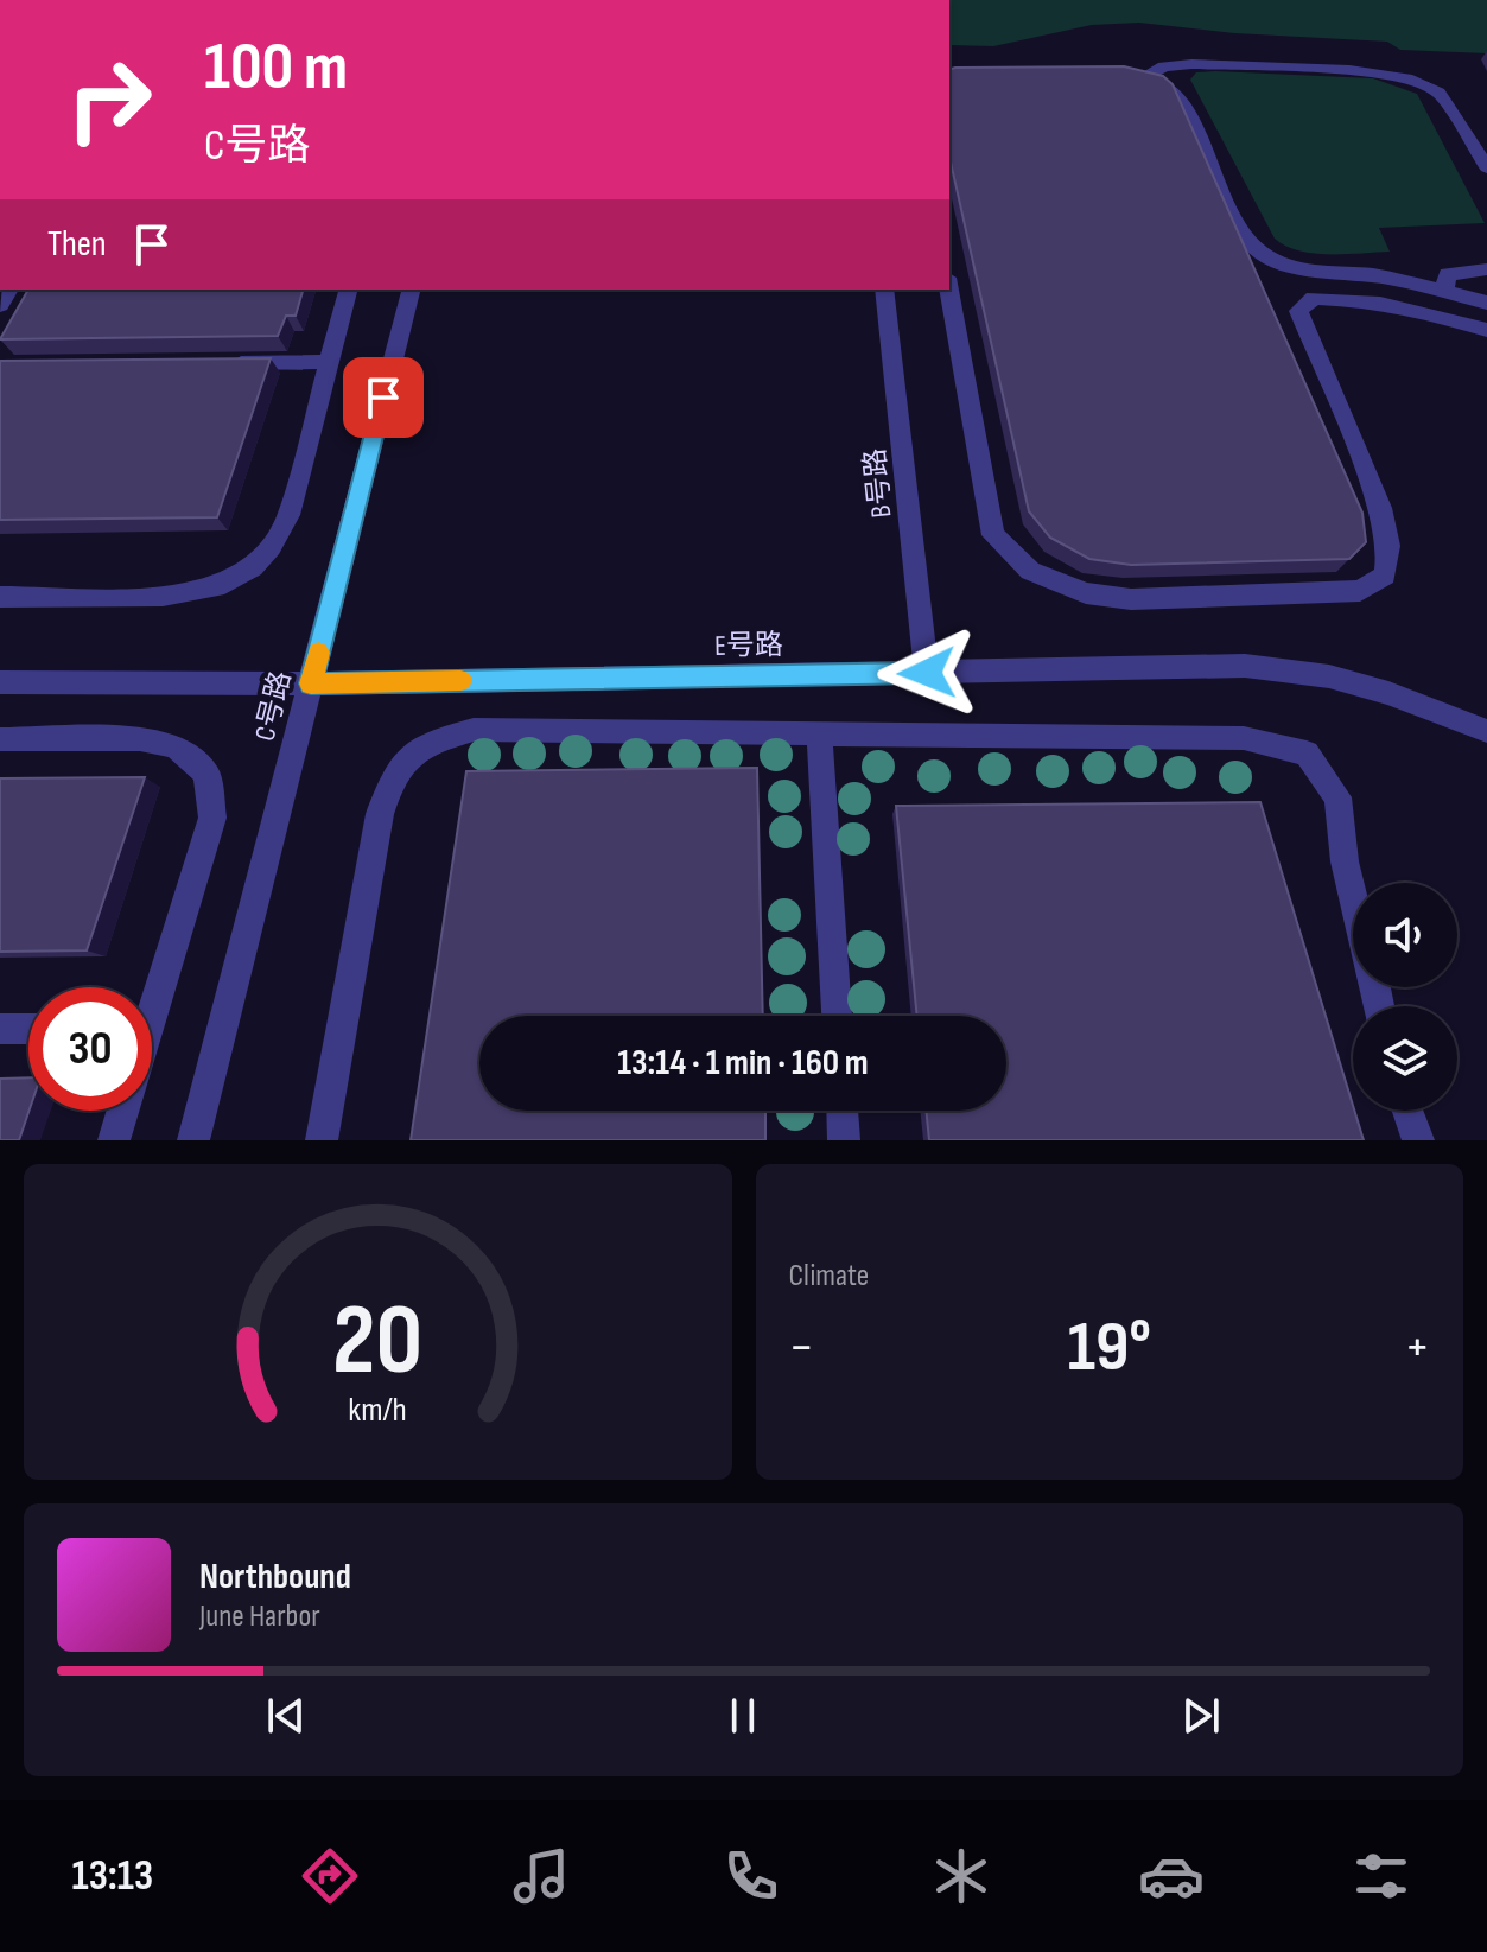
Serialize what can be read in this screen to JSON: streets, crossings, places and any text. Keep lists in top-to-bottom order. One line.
{"streets":{"street":["B号路","E号路","C号路"]},"crossings":[["B号路","E号路"],["E号路","C号路"]],"page":{"turn":["100 m","C号路"],"then":"Then","limit":"30","trip":"13:14 · 1 min · 160 m","tile":"Climate","heat":["−","19°","+"],"song":["Northbound","June Harbor"],"tabs":"13:13","gauge":["20","km/h"]}}
